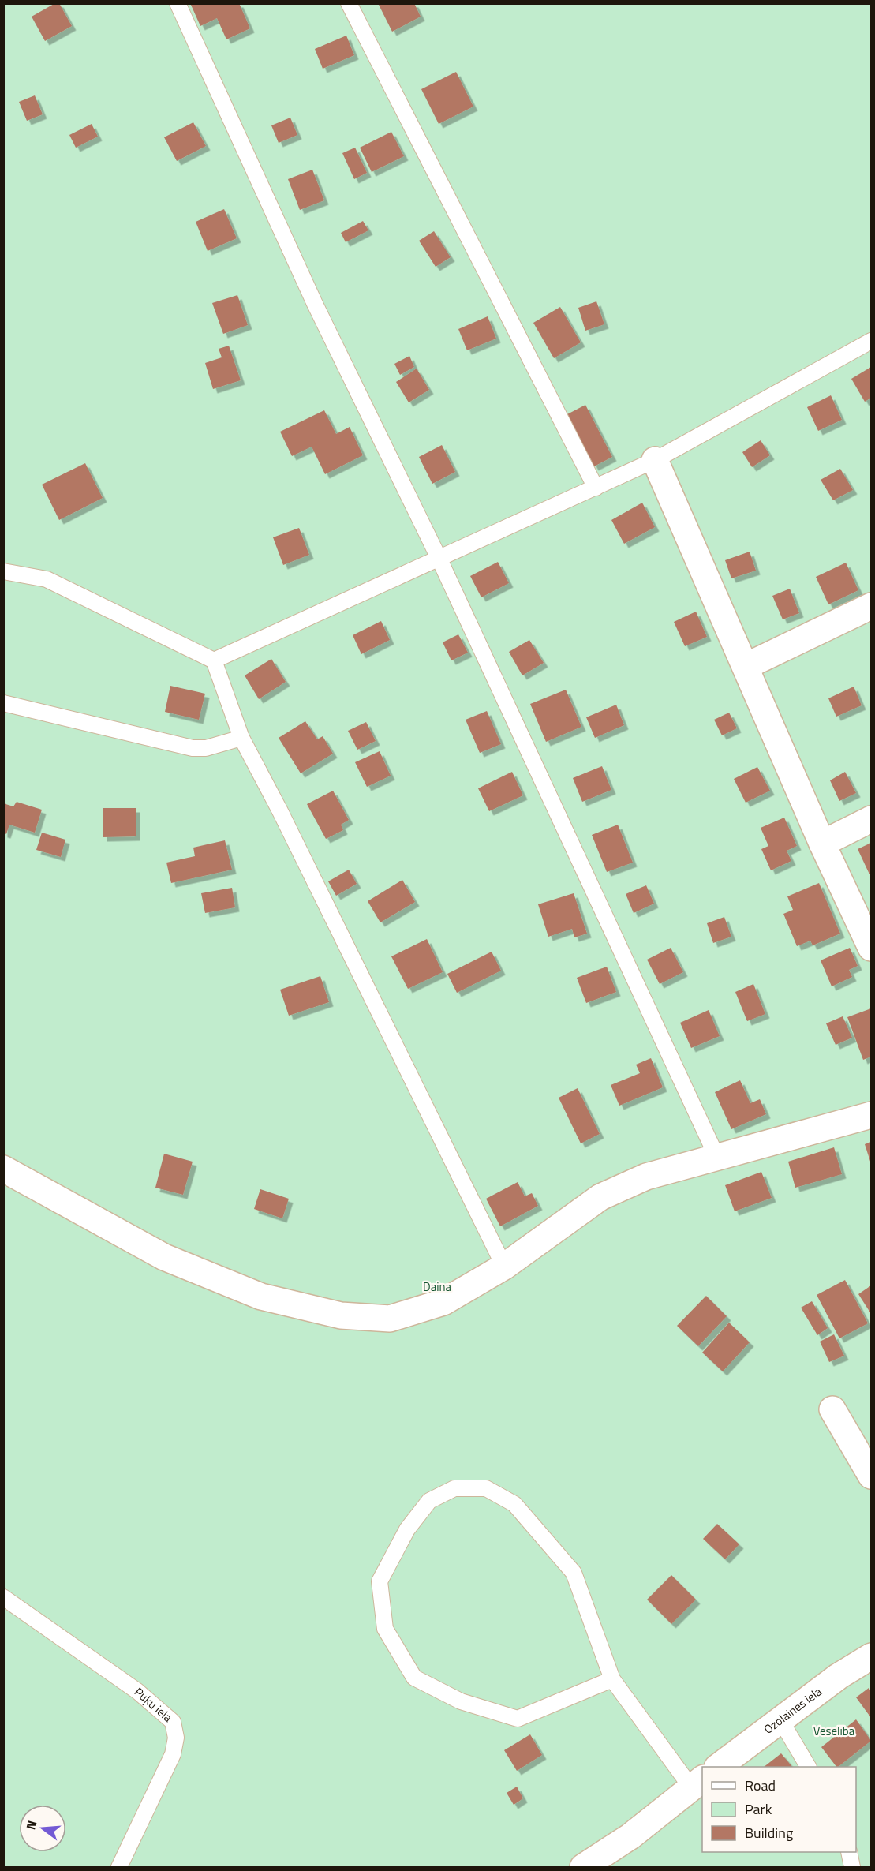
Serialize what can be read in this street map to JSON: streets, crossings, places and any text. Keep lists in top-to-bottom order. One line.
{"streets":{"street":["Ozolaines iela"],"lane":["Puķu iela"]},"parks":["Daina","Veselība"],"legend":["Road","Park","Building"],"north":"left"}
